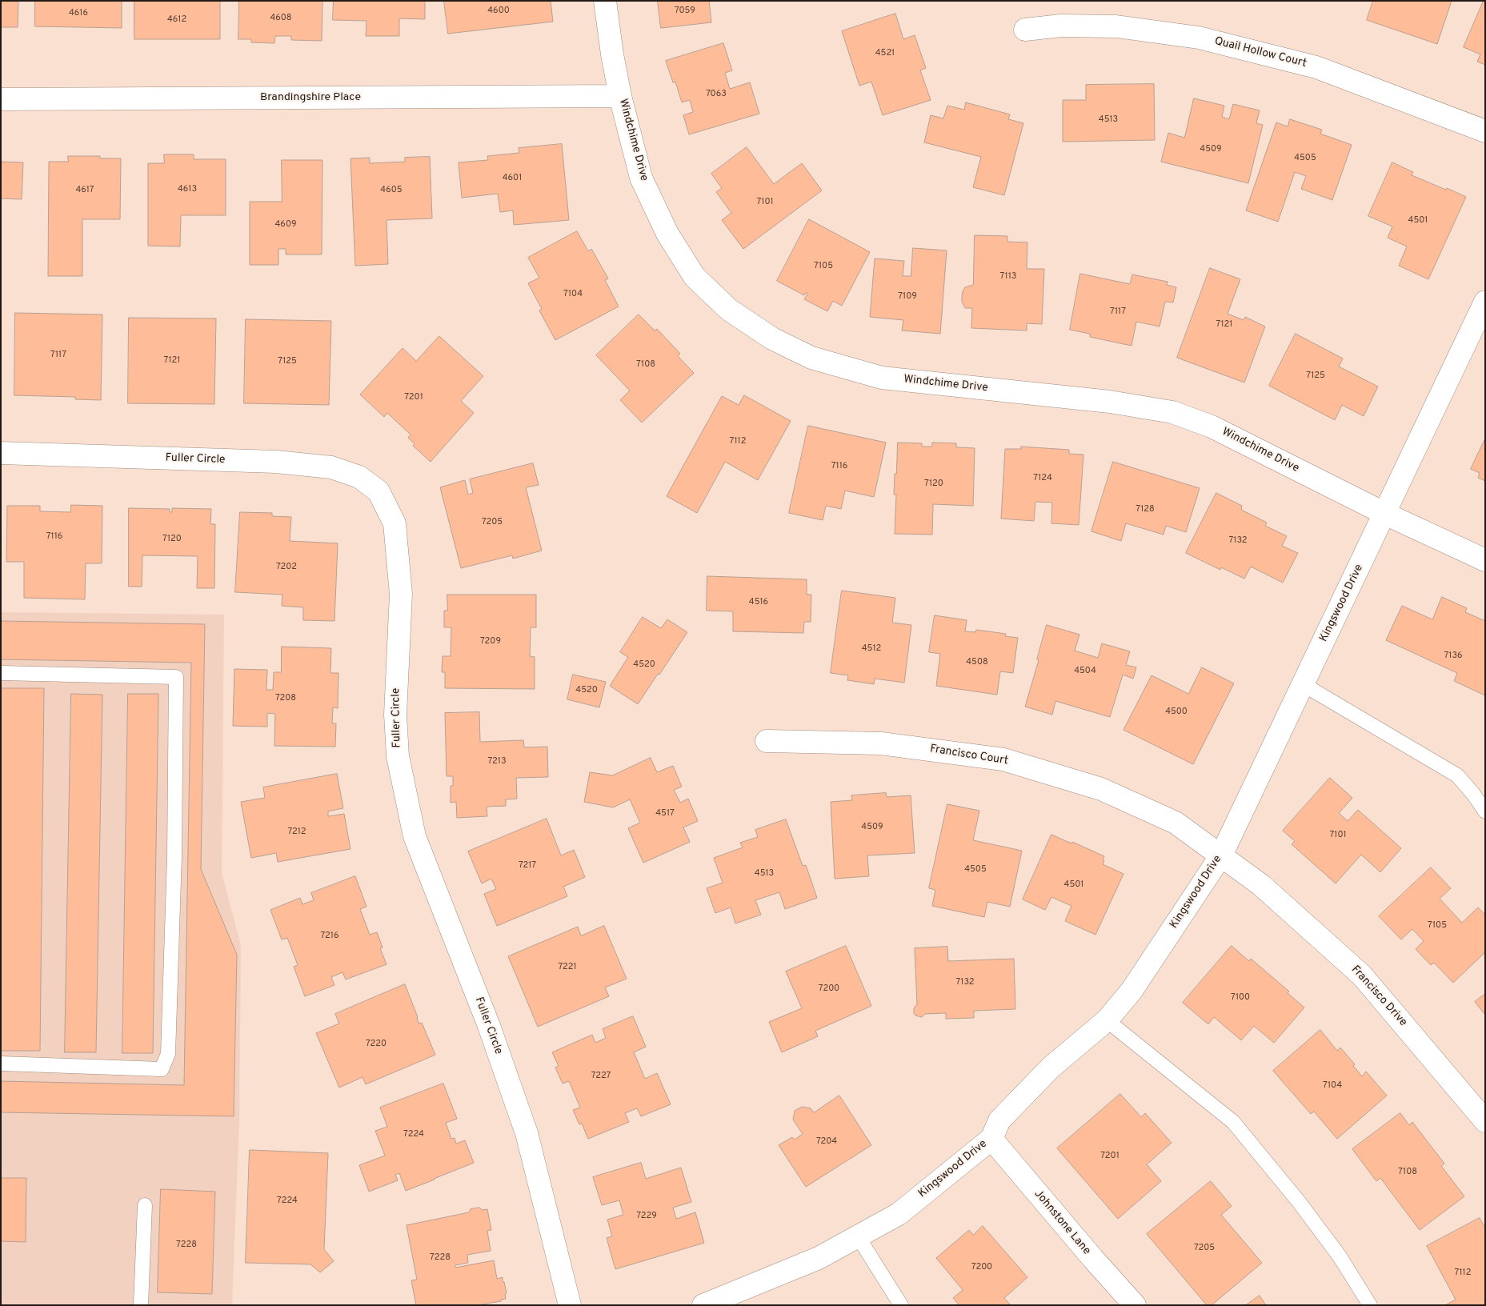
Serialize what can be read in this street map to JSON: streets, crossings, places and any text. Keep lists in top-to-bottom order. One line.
{"streets":{"street":["Quail Hollow Court","Brandingshire Place","Windchime Drive","Fuller Circle","Kingswood Drive","Francisco Court","Francisco Drive","Johnstone Lane"]},"crossings":[["Brandingshire Place","Windchime Drive"],["Windchime Drive","Kingswood Drive"],["Kingswood Drive","Francisco Court"],["Kingswood Drive","Francisco Drive"],["Kingswood Drive","Johnstone Lane"],["Francisco Court","Francisco Drive"]],"house_numbers":["4600","7059","4616","4608","4612","4521","7063","4513","4509","4505","4601","4613","4617","4605","7101","4501","4609","7105","7113","7104","7109","7117","7121","7117","7121","7125","7108","7125","7201","7112","7116","7124","7120","7128","7205","7116","7120","7132","7202","4516","7209","4512","7136","4508","4520","4504","4520","7208","4500","7213","4517","4509","7212","7101","7217","4505","4513","4501","7105","7216","7221","7132","7200","7100","7220","7227","7104","7224","7204","7201","7108","7224","7229","7228","7205","7228","7200","7112"]}
